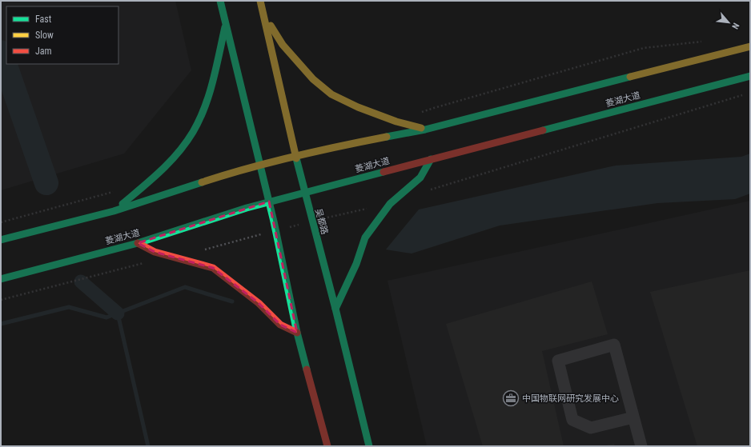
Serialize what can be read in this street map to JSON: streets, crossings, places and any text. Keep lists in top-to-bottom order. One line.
{"streets":{"main road":["菱湖大道","吴都路"]},"crossings":[["菱湖大道","吴都路"]],"places":{"office":["中国物联网研究发展中心"]},"legend":["Fast","Slow","Jam"],"north":"bottom right"}
